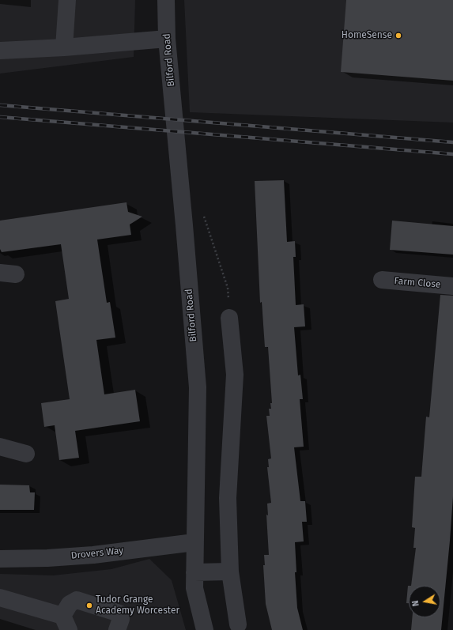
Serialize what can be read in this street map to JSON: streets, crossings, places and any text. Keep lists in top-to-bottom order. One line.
{"streets":{"street":["Bilford Road","Farm Close","Drovers Way"]},"crossings":[["Bilford Road","Drovers Way"]],"places":["HomeSense","Tudor Grange Academy Worcester"],"north":"left"}
